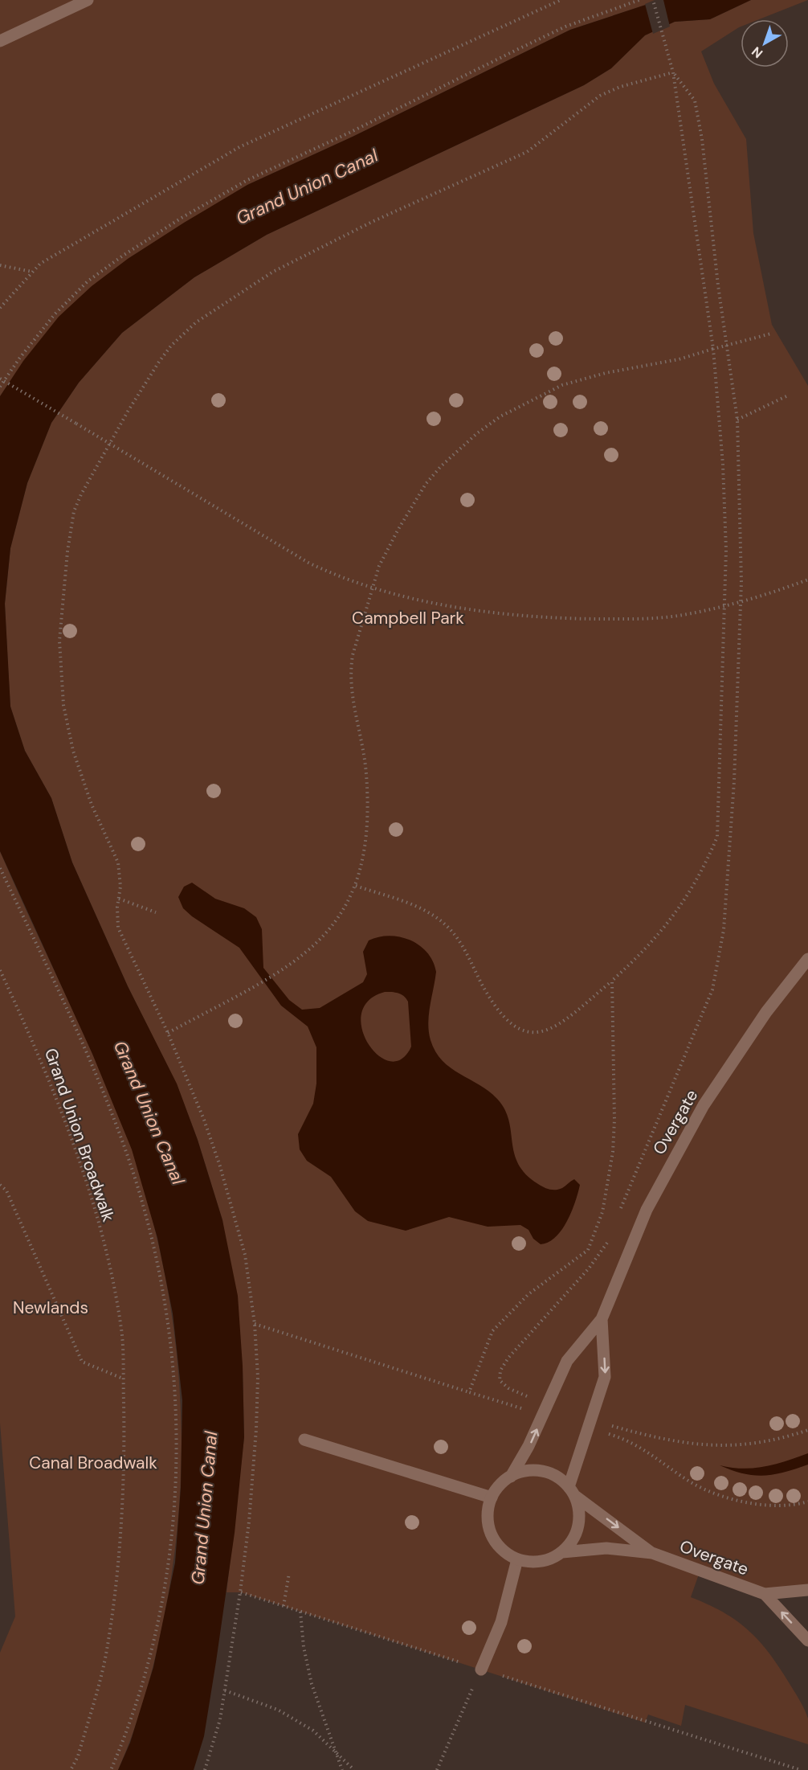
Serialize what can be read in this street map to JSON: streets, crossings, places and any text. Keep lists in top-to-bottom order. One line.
{"streets":{"street":["Overgate"],"path":["Grand Union Broadwalk"]},"water":["Grand Union Canal"],"parks":["Campbell Park","Newlands","Canal Broadwalk"],"north":"bottom left"}
